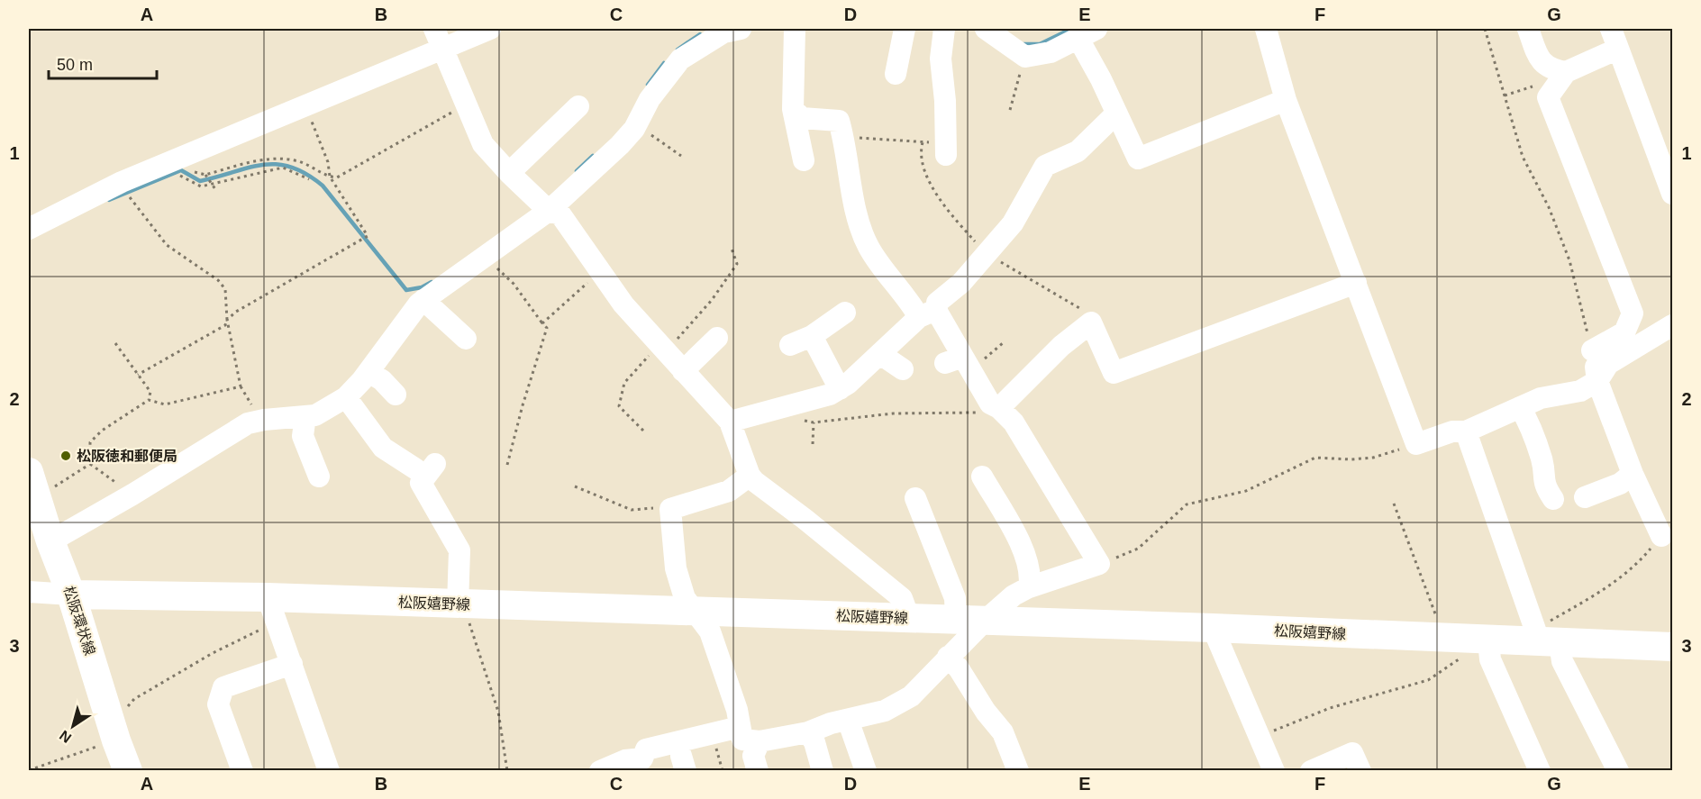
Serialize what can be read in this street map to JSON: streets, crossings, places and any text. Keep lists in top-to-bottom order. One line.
{"streets":{"main road":["松阪嬉野線","松阪環状線"]},"crossings":[["松阪嬉野線","松阪環状線"]],"places":["松阪徳和郵便局"],"scale_bar":"50 m","north":"bottom left","grid":{"columns":["A","B","C","D","E","F","G"],"rows":["1","2","3"]}}
